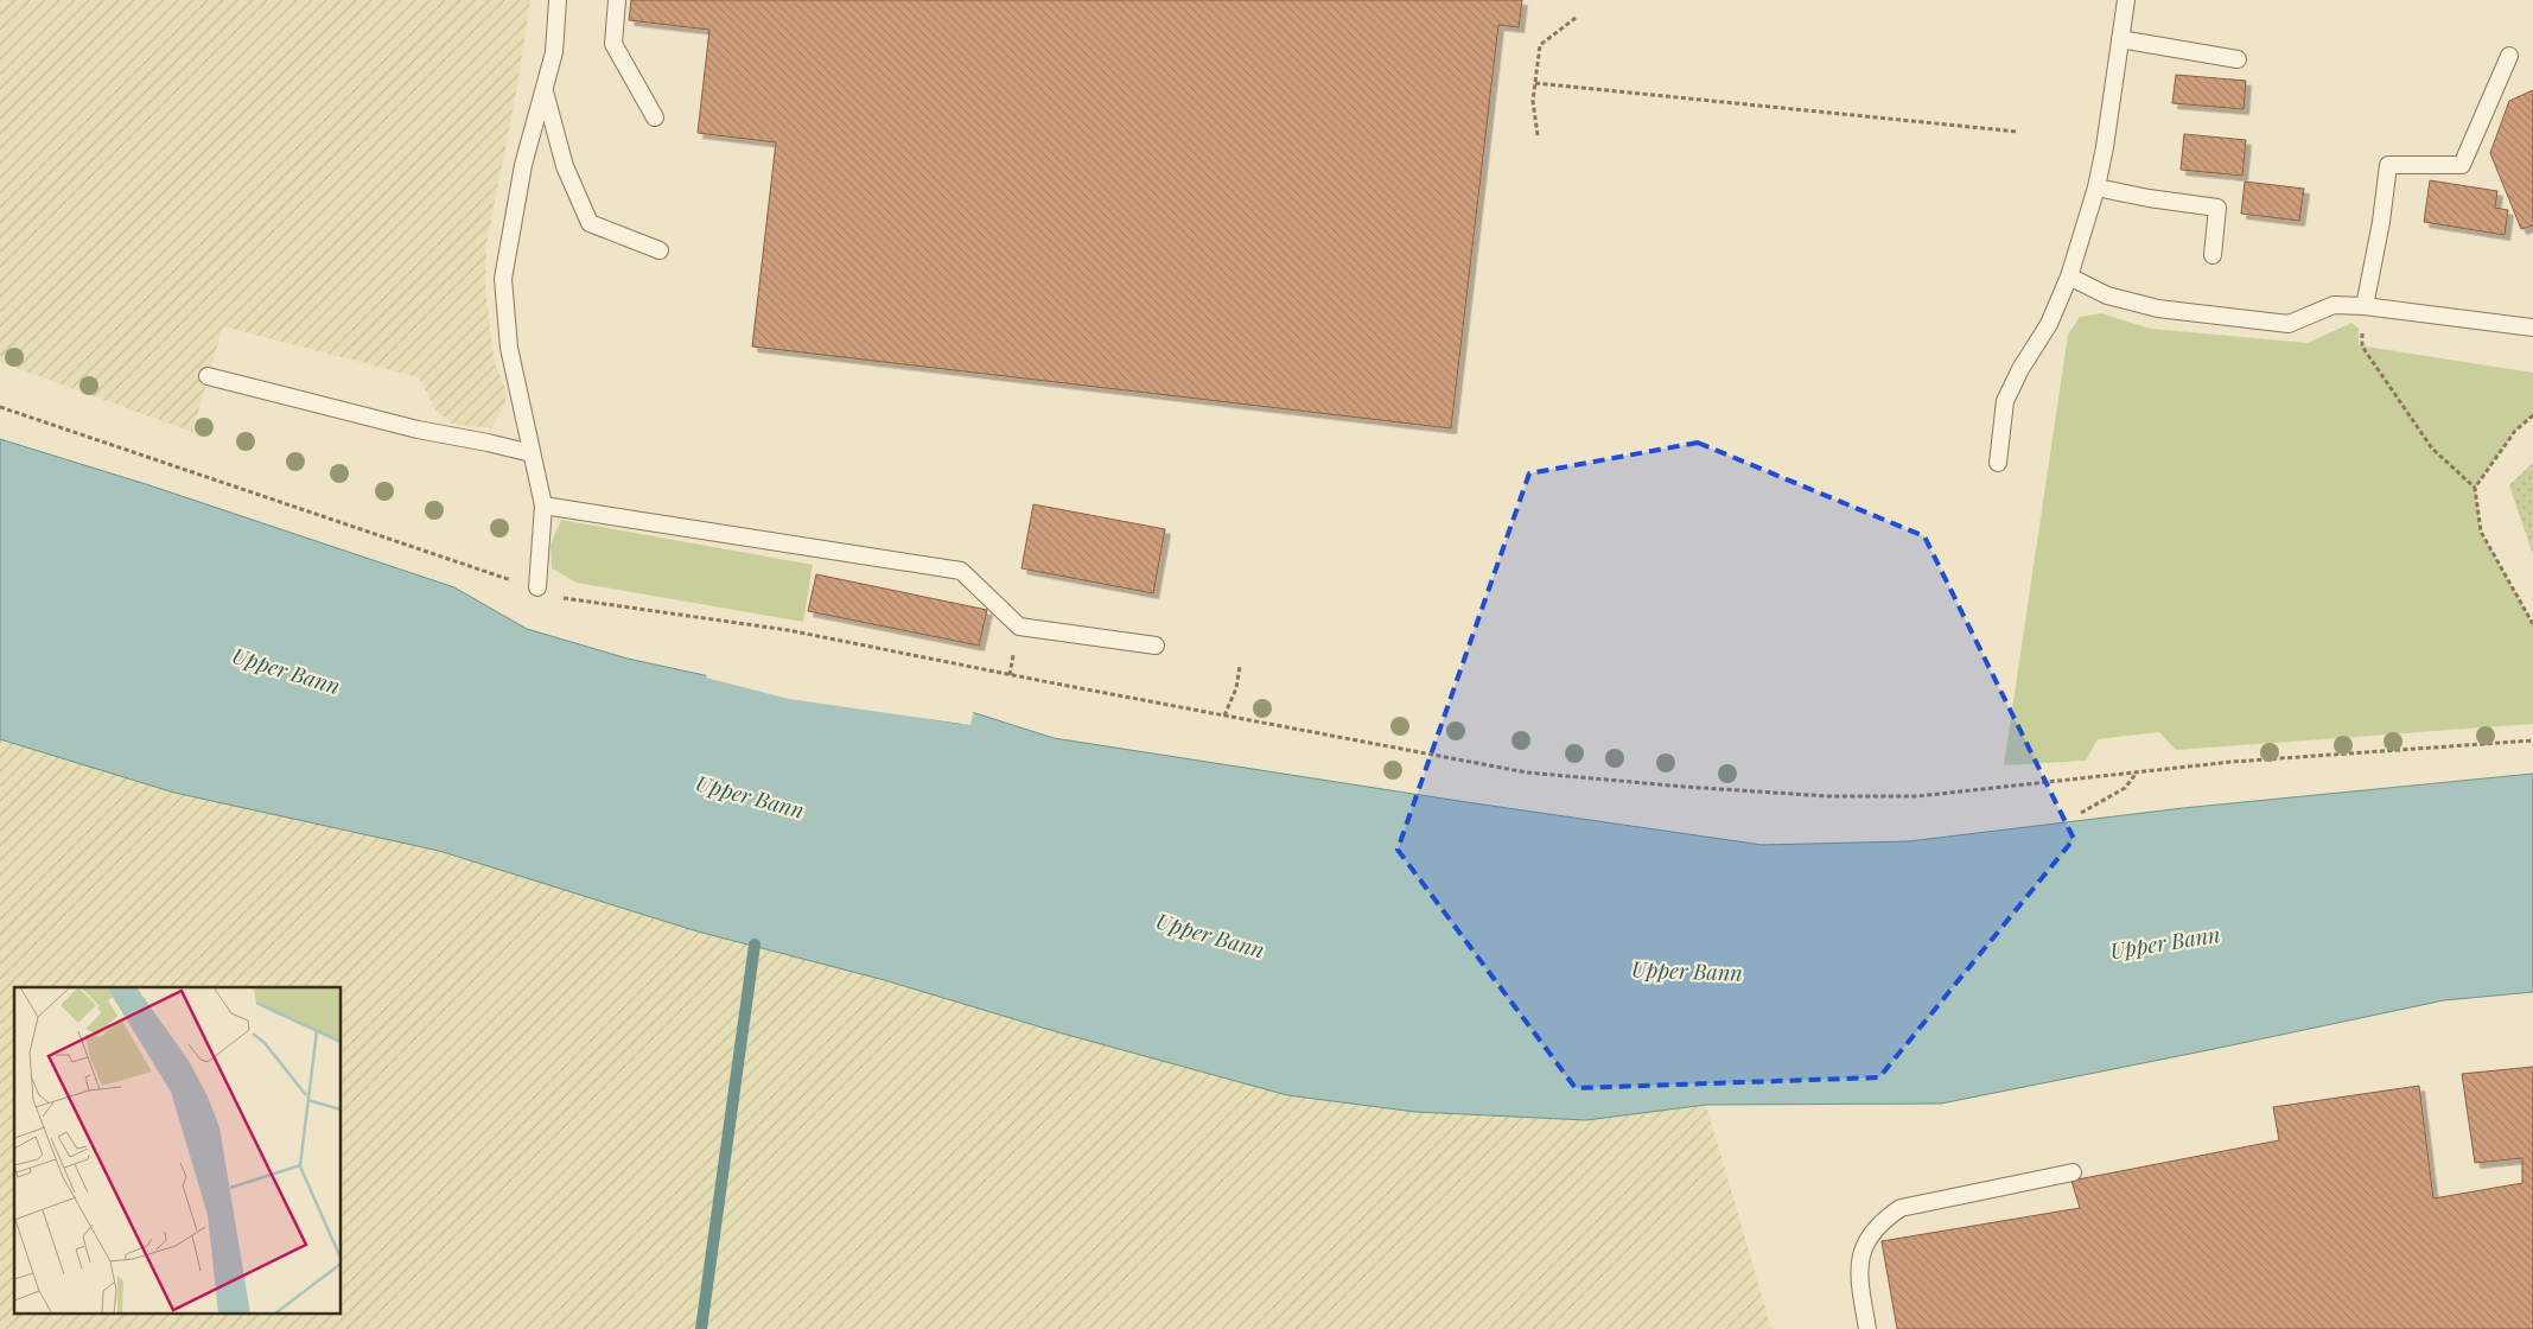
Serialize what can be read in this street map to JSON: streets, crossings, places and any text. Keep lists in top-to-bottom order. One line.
{"water":["Upper Bann"]}
